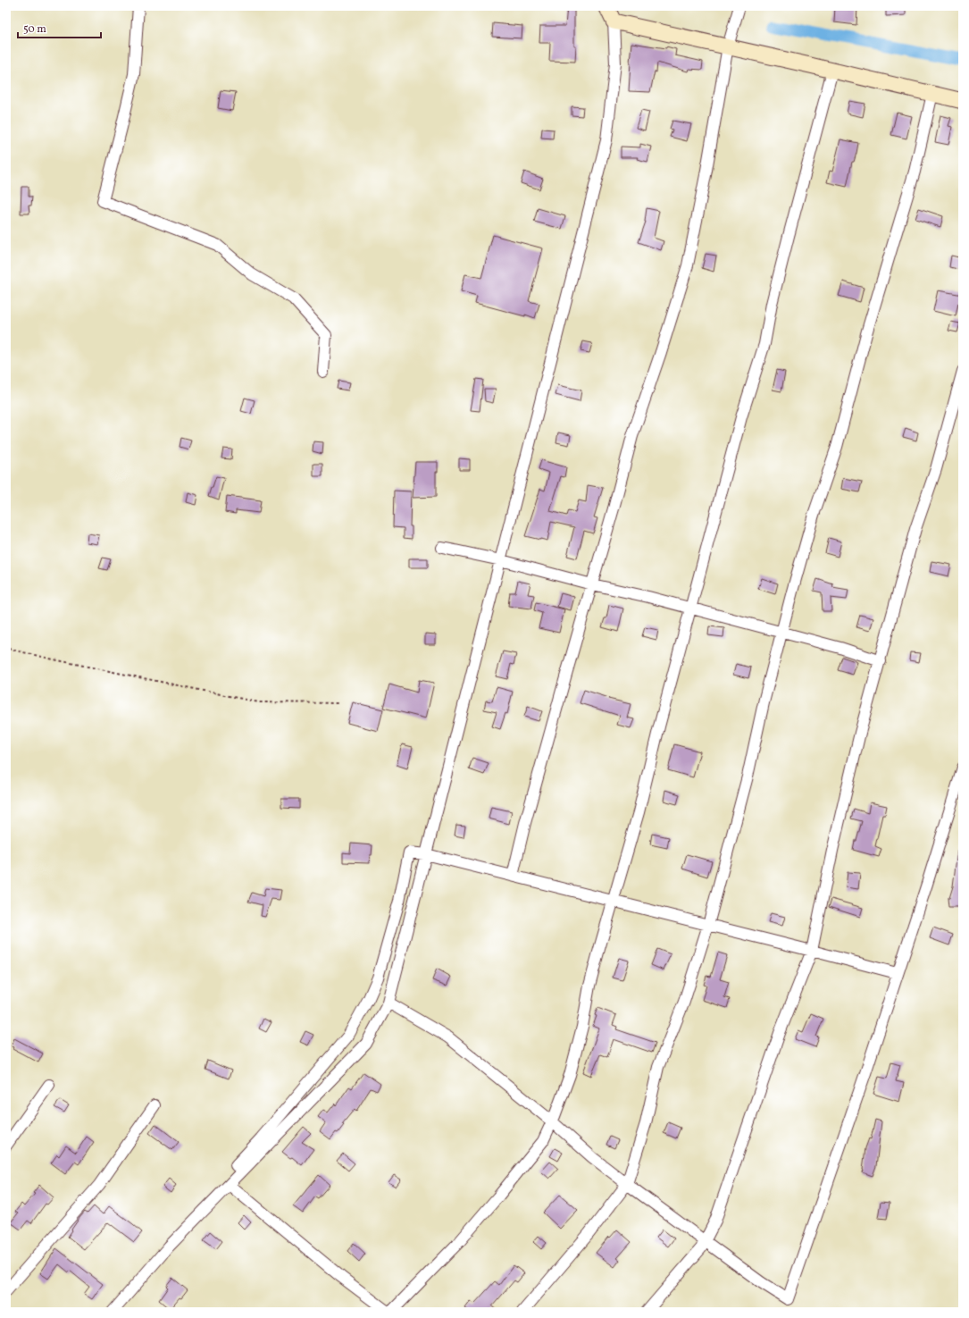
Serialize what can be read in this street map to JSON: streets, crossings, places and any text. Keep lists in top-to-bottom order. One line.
{"scale_bar":"50 m"}
